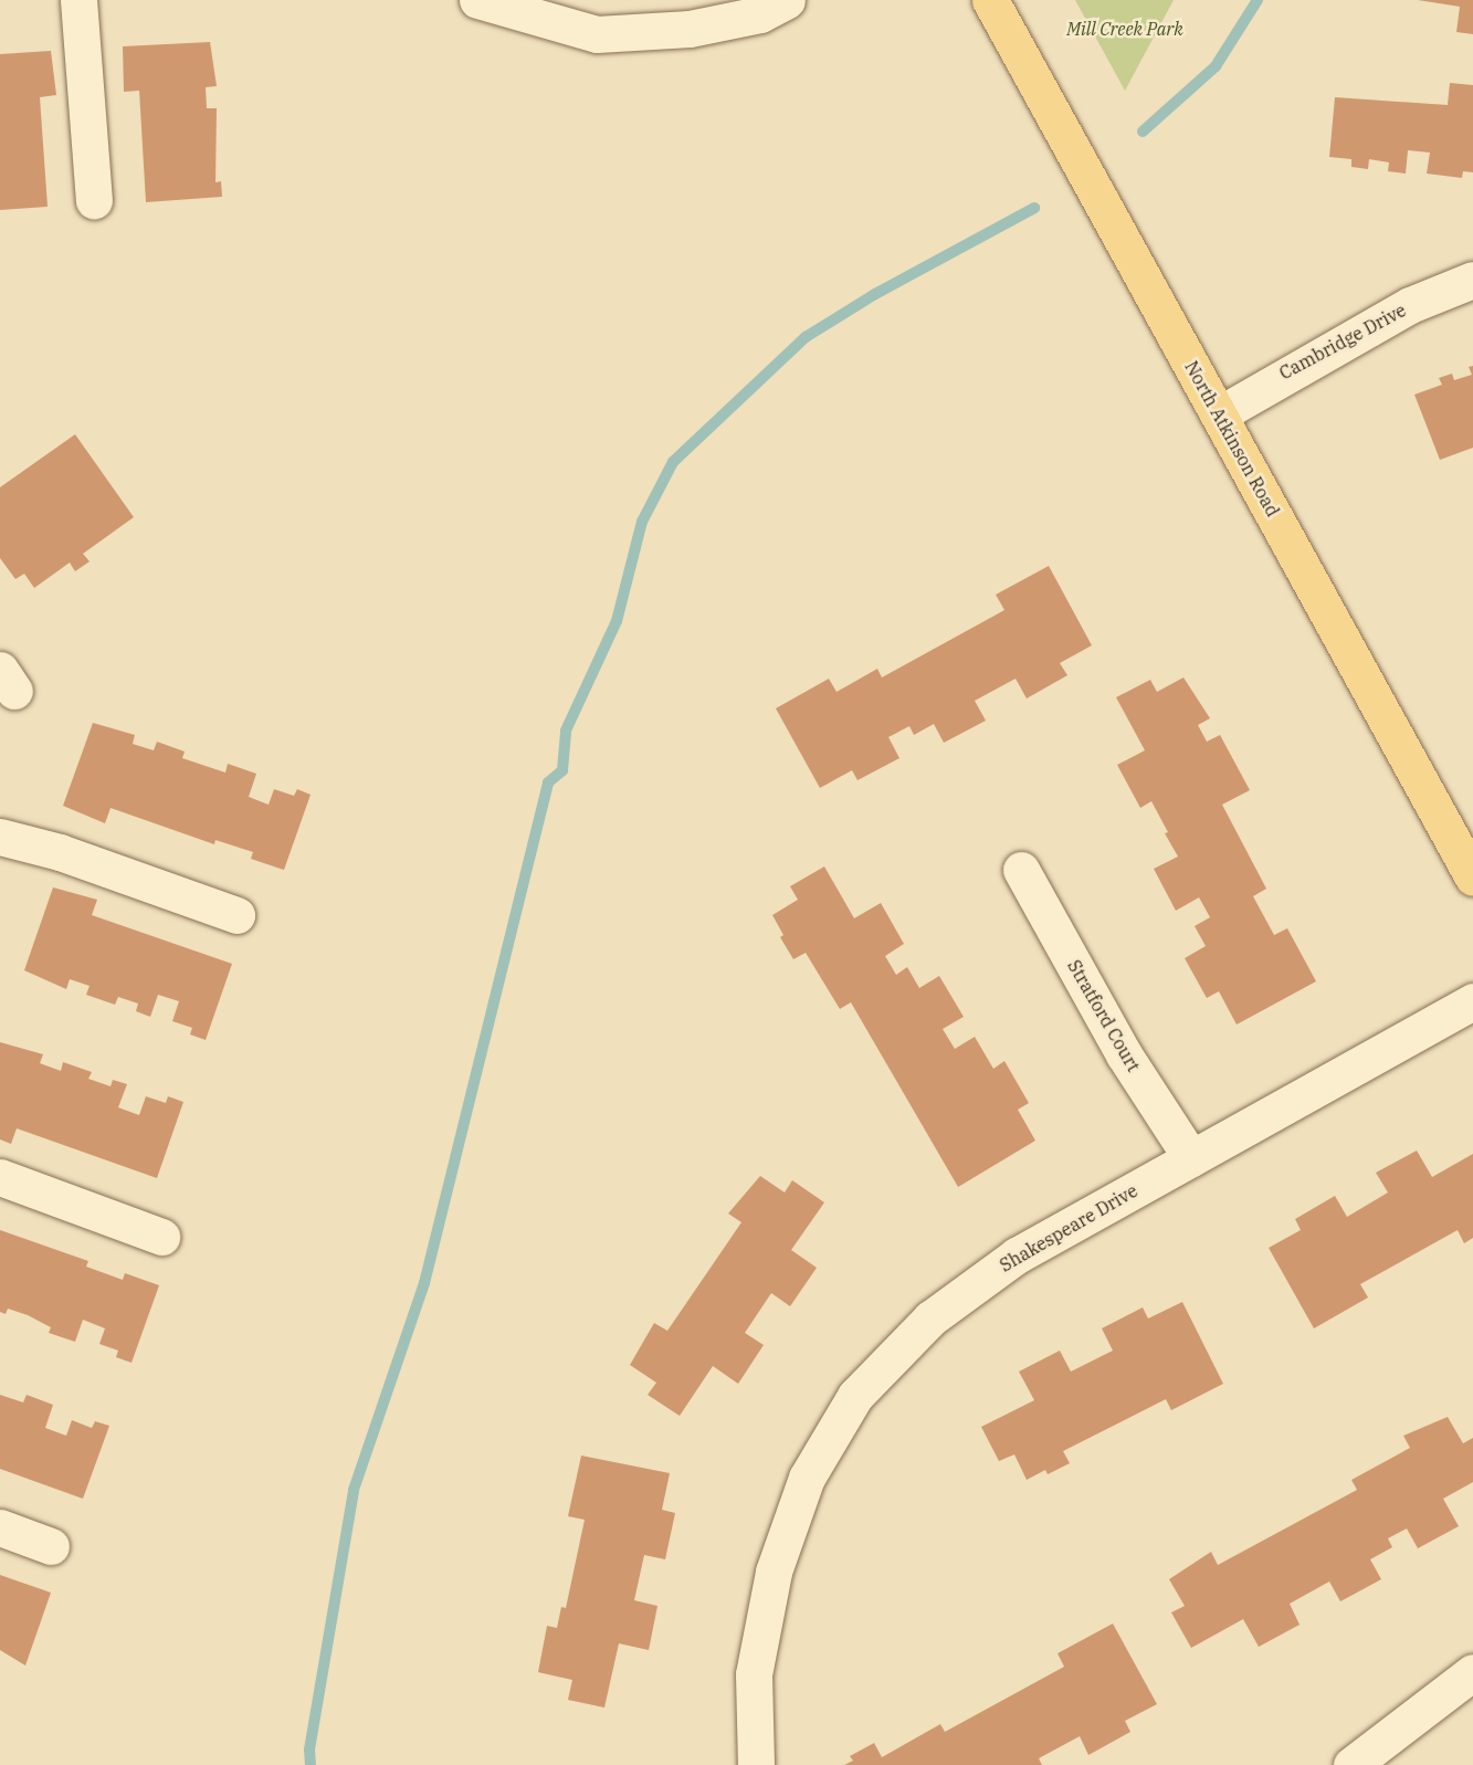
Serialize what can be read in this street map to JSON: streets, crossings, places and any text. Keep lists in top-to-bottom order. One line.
{"streets":{"main road":["North Atkinson Road"],"street":["Cambridge Drive","Stratford Court","Shakespeare Drive"]},"crossings":[["Cambridge Drive","North Atkinson Road"],["Stratford Court","Shakespeare Drive"]],"parks":["Mill Creek Park"]}
